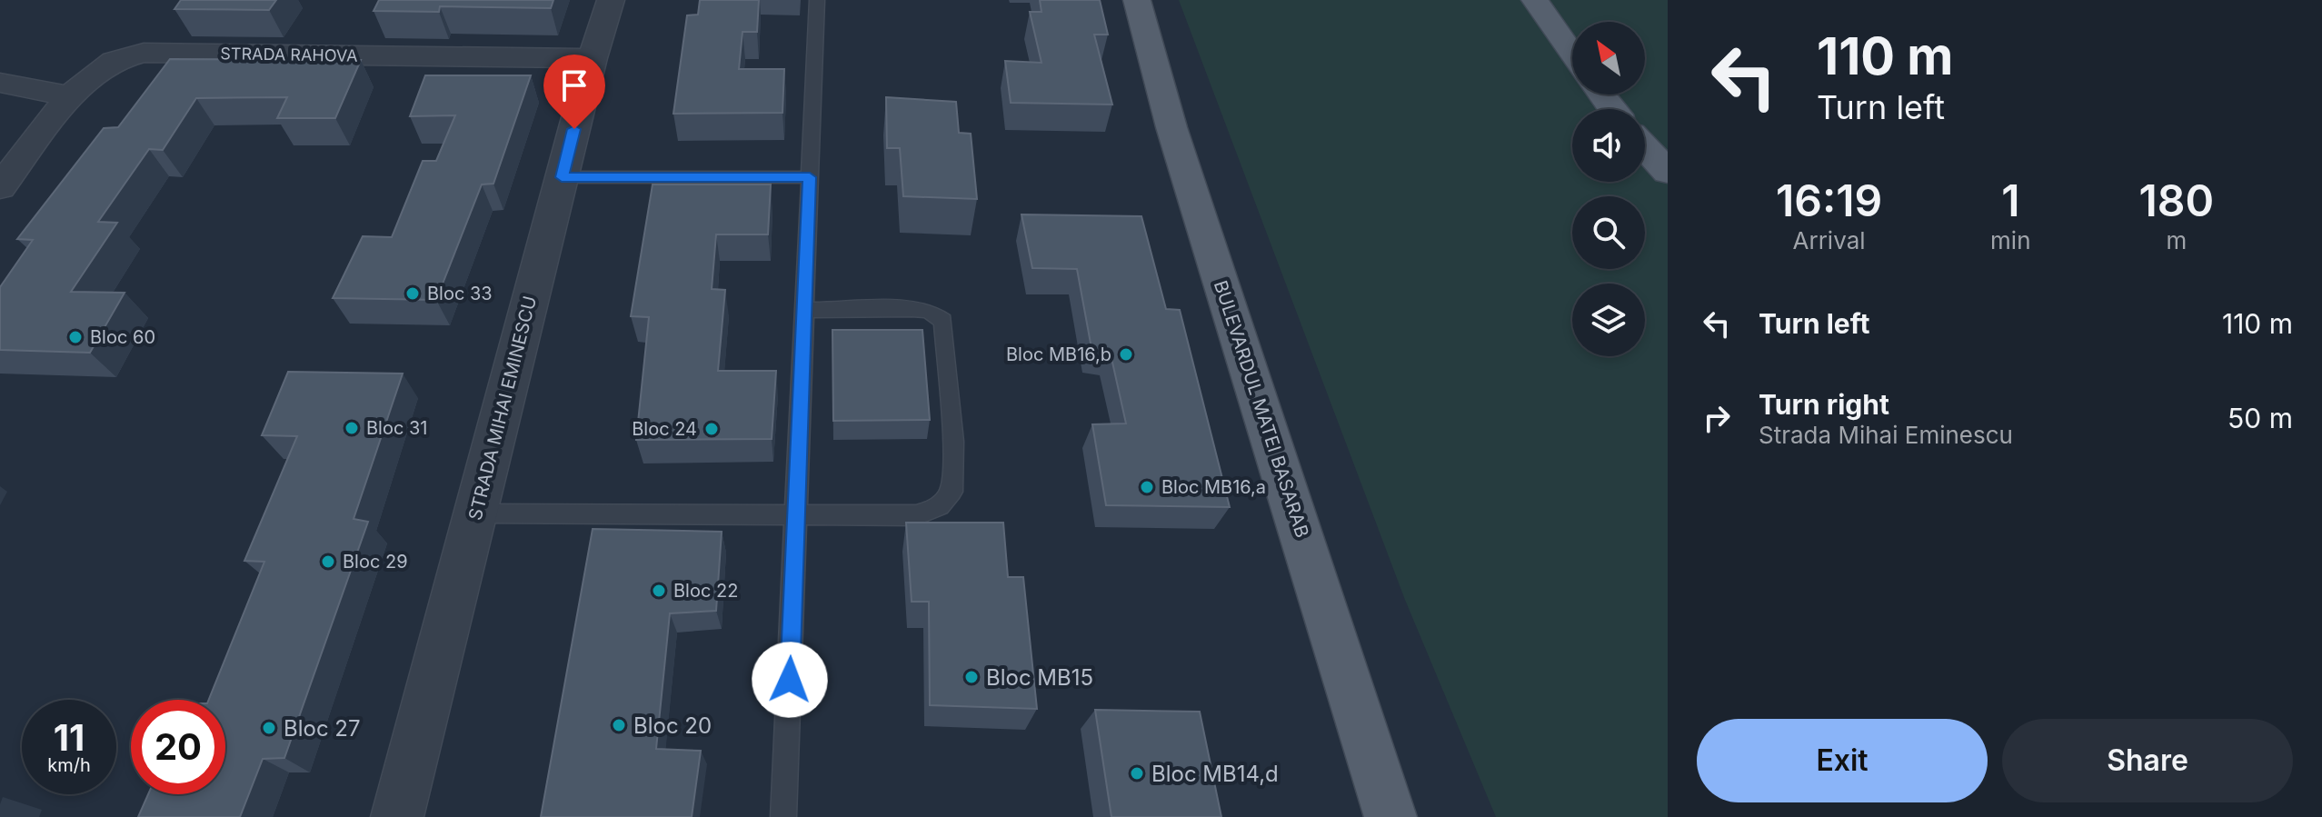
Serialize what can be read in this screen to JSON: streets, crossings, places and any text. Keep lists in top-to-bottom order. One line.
{"streets":{"main road":["BULEVARDUL MATEI BASARAB"],"street":["STRADA RAHOVA","STRADA MIHAI EMINESCU"]},"crossings":[["STRADA RAHOVA","STRADA MIHAI EMINESCU"]],"places":["Bloc 33","Bloc 60","Bloc MB16,b","Bloc 31","Bloc 24","Bloc MB16,a","Bloc 29","Bloc 22","Bloc MB15","Bloc 20","Bloc 27","Bloc MB14,d"],"north":"top left","page":{"turn":["110 m","Turn left"],"eta":["16:19","Arrival","1","min","180","m"],"list":[{"name":"Turn left","value":"110 m"},{"name":"Turn right","note":"Strada Mihai Eminescu","value":"50 m"}],"speed":"11 km/h","limit":"20","buttons":["Exit","Share"]}}
